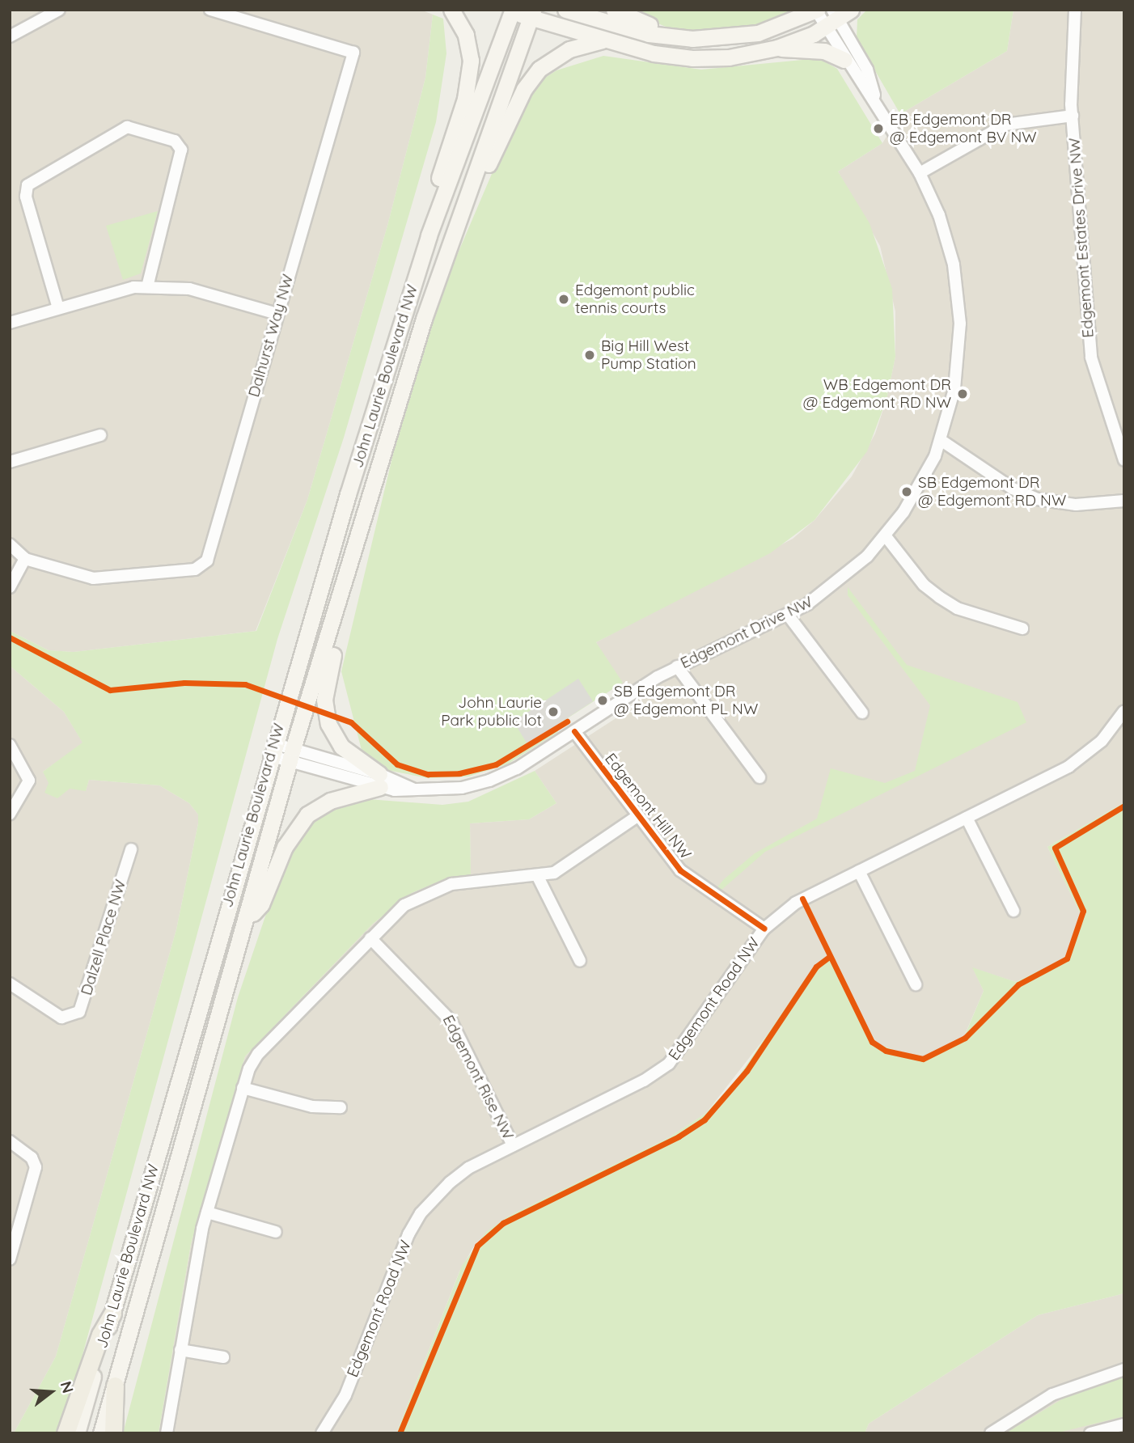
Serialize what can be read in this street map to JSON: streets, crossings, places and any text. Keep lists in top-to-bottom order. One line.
{"streets":{"main road":["John Laurie Boulevard NW"],"street":["Edgemont Estates Drive NW","Dalhurst Way NW","Edgemont Drive NW","Edgemont Hill NW","Dalzell Place NW","Edgemont Road NW","Edgemont Rise NW"]},"crossings":[["John Laurie Boulevard NW","Edgemont Drive NW"],["Edgemont Drive NW","Edgemont Hill NW"],["Edgemont Hill NW","Edgemont Road NW"],["Edgemont Road NW","Edgemont Rise NW"]],"places":["EB Edgemont DR @ Edgemont BV NW","Edgemont public tennis courts","Big Hill West Pump Station","WB Edgemont DR @ Edgemont RD NW","SB Edgemont DR @ Edgemont RD NW","SB Edgemont DR @ Edgemont PL NW","John Laurie Park public lot"],"north":"right"}
